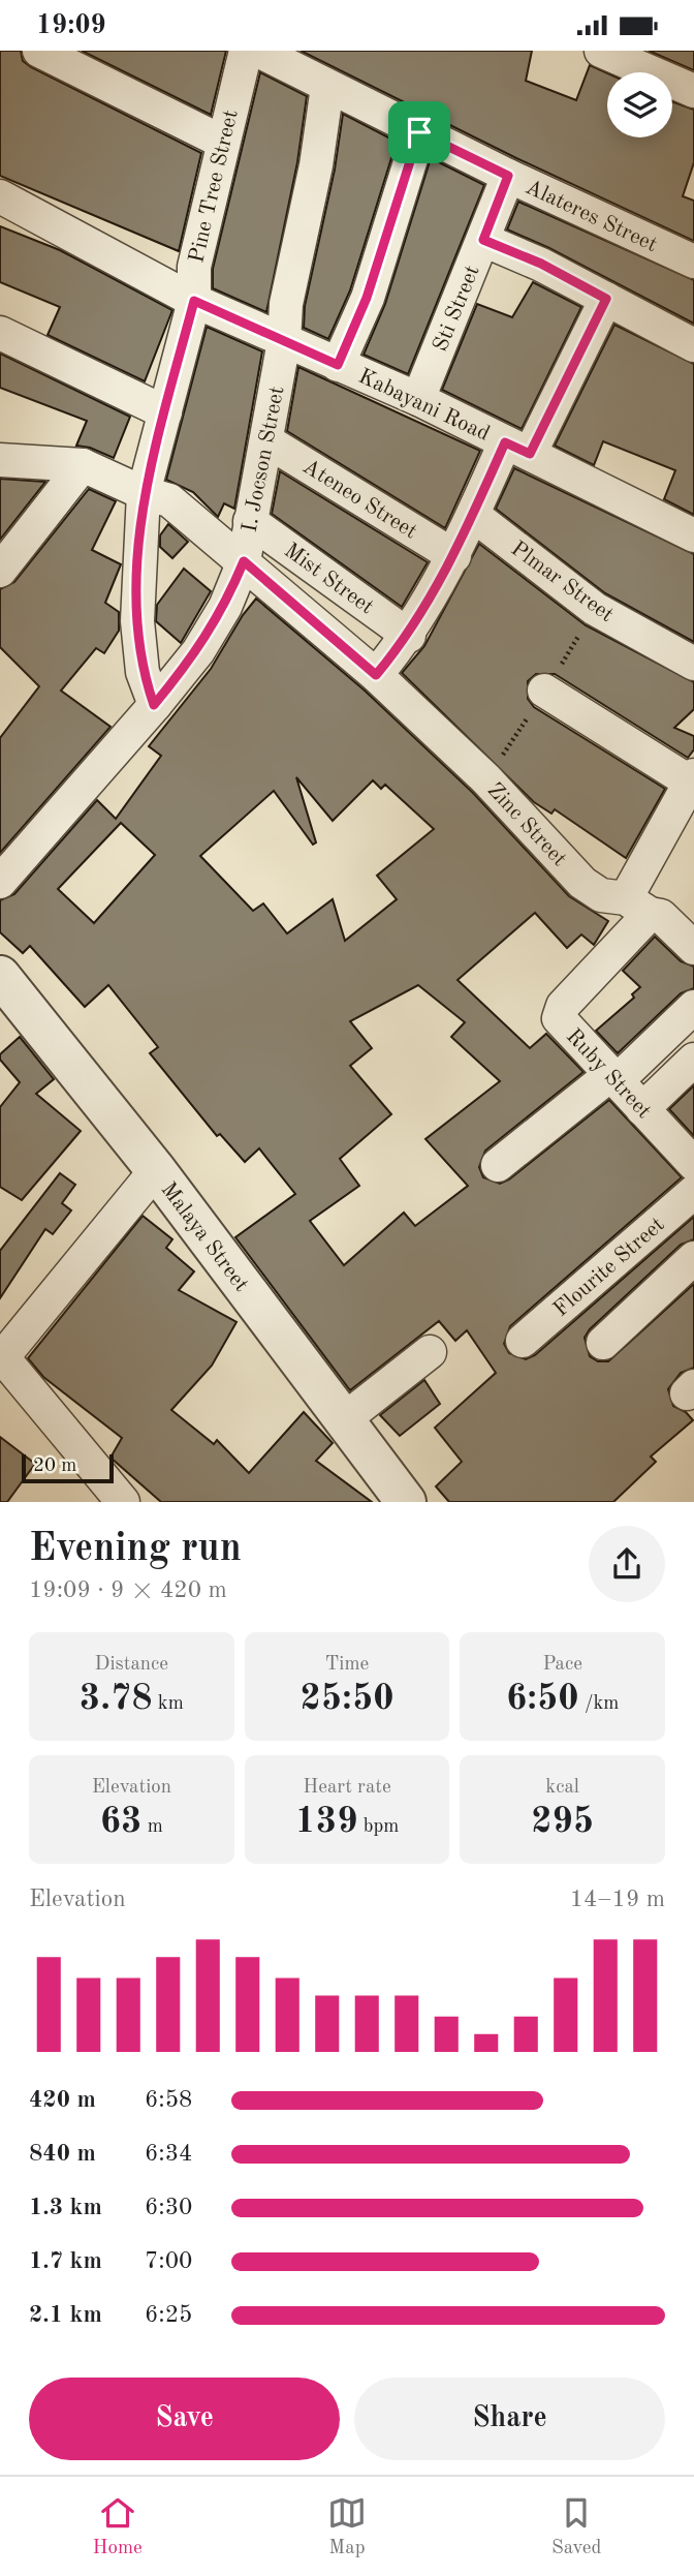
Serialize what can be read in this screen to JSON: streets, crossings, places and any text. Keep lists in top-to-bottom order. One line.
{"streets":{"street":["Pine Tree Street","Alateres Street","Sti Street","Kabayani Road","I. Jocson Street","Ateneo Street","Mist Street","Plmar Street","Zinc Street","Ruby Street","Malaya Street","Flourite Street"]},"crossings":[["Pine Tree Street","Kabayani Road"],["Pine Tree Street","I. Jocson Street"],["Pine Tree Street","Zinc Street"],["Alateres Street","Sti Street"],["Alateres Street","I. Jocson Street"],["Sti Street","Kabayani Road"],["Kabayani Road","I. Jocson Street"],["I. Jocson Street","Ateneo Street"],["I. Jocson Street","Mist Street"],["I. Jocson Street","Zinc Street"],["Zinc Street","Ruby Street"]],"scale_bar":"20 m","page":{"status":"19:09","scale":"20 m","heading":["Evening run","19:09 · 9 × 420 m"],"stats":[["Distance","3.78 km"],["Time","25:50"],["Pace","6:50 /km"],["Elevation","63 m"],["Heart rate","139 bpm"],["kcal","295"]],"chart":["Elevation","14–19 m"],"list":[{"name":"420 m","note":"6:58"},{"name":"840 m","note":"6:34"},{"name":"1.3 km","note":"6:30"},{"name":"1.7 km","note":"7:00"},{"name":"2.1 km","note":"6:25"}],"buttons":["Save","Share"],"tabs":["Home","Map","Saved"]}}
